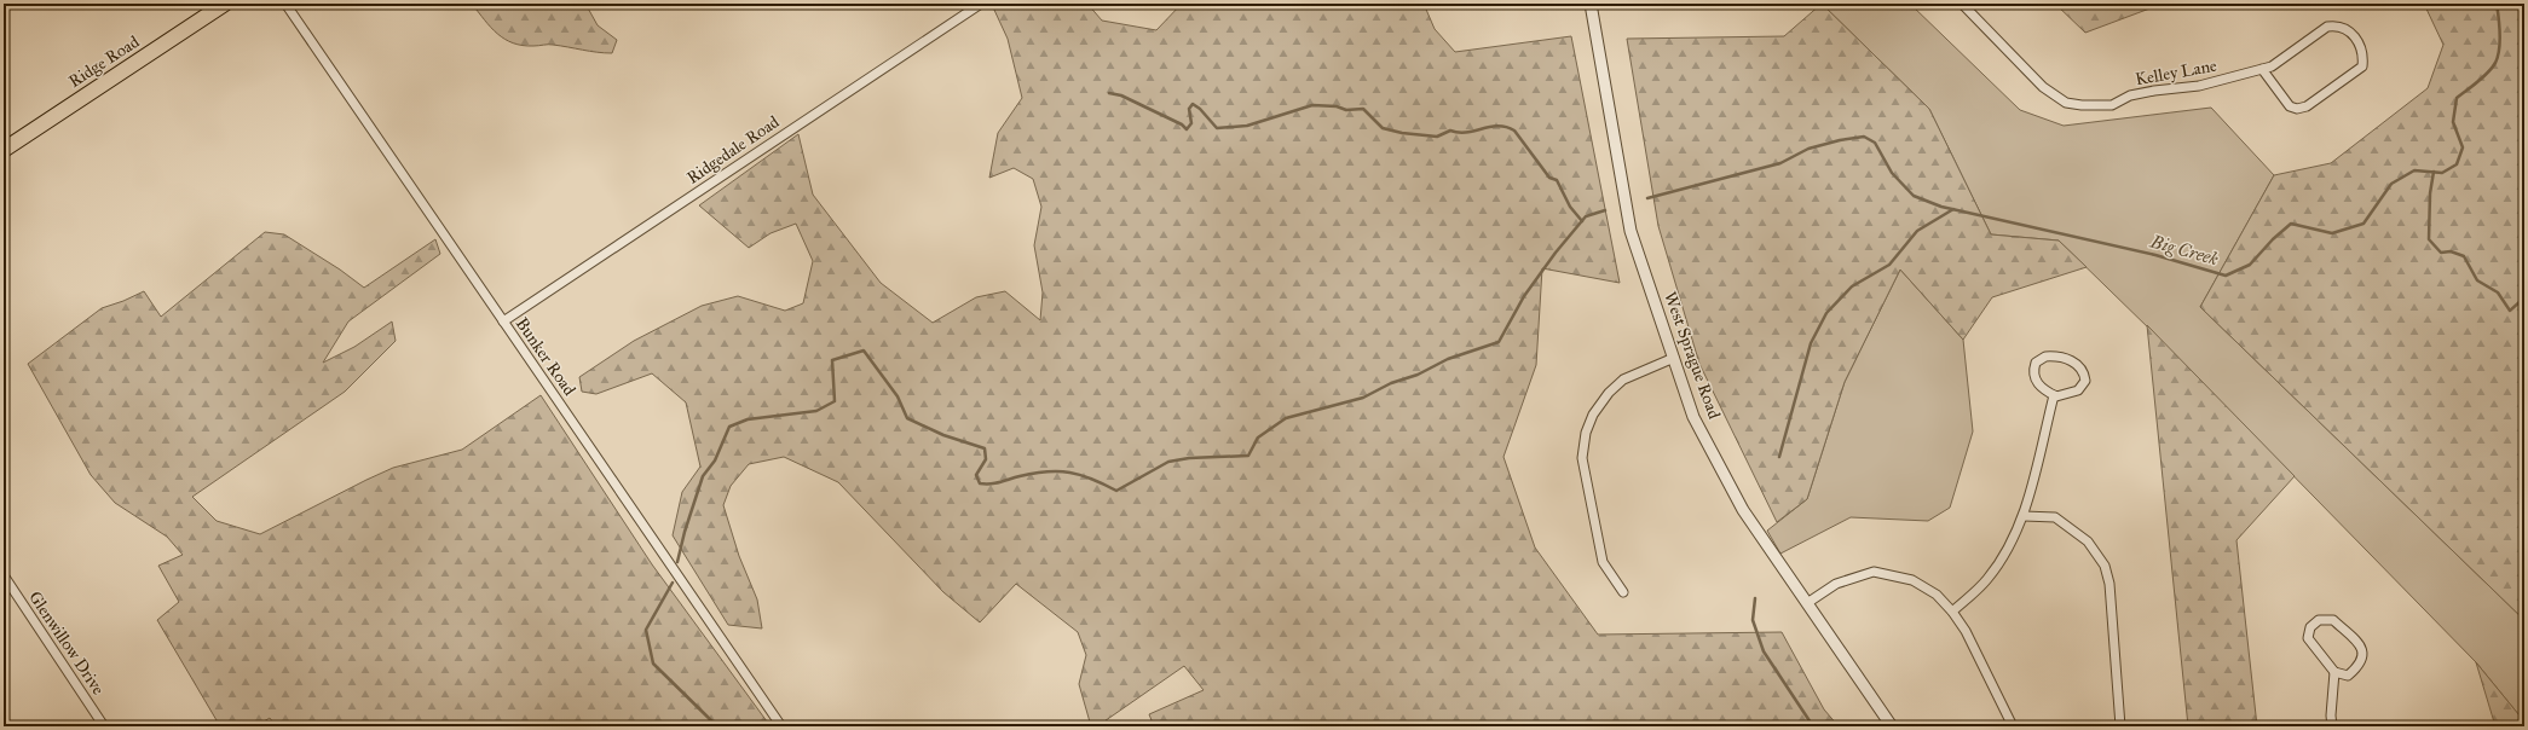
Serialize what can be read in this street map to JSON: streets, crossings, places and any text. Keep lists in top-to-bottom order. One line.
{"streets":{"main road":["Ridge Road"],"street":["Kelley Lane","Ridgedale Road","West Sprague Road","Bunker Road","Glenwillow Drive"]},"crossings":[["Ridgedale Road","Bunker Road"]],"water":["Big Creek"]}
